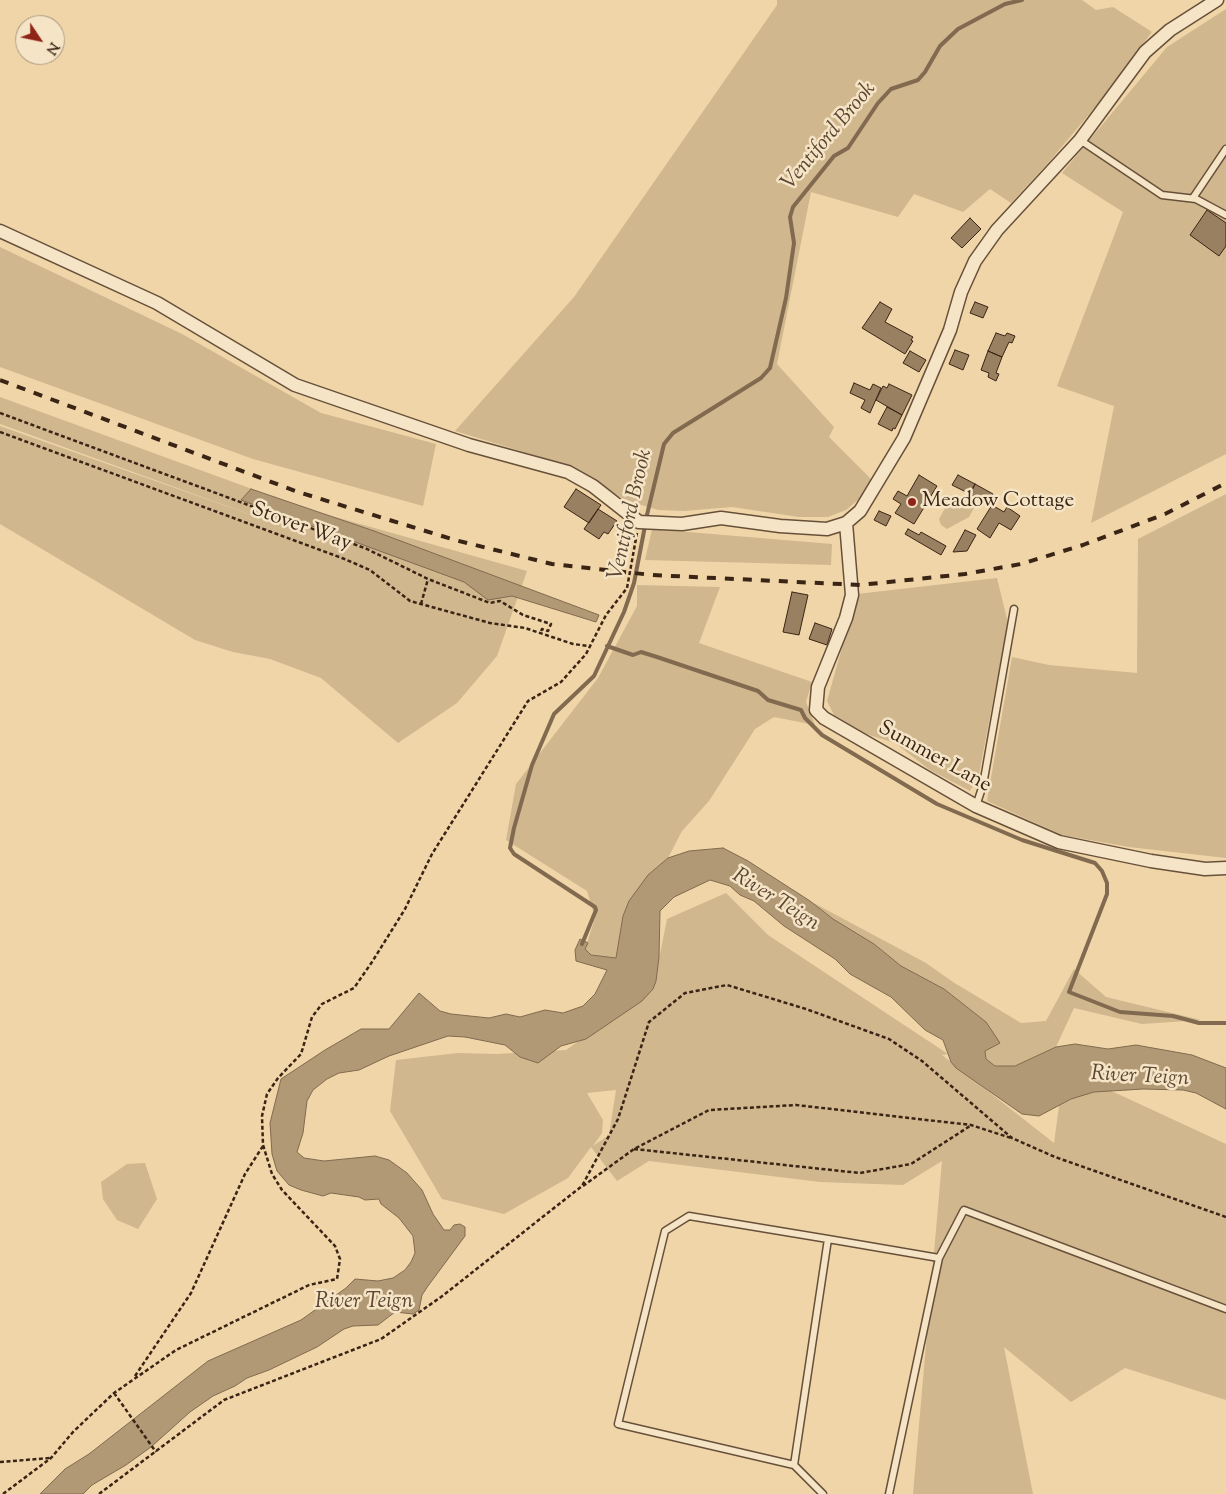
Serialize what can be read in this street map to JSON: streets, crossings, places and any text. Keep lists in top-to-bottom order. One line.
{"streets":{"street":["Summer Lane"],"path":["Stover Way"]},"water":["Ventiford Brook","River Teign"],"places":["Meadow Cottage"],"north":"bottom right"}
